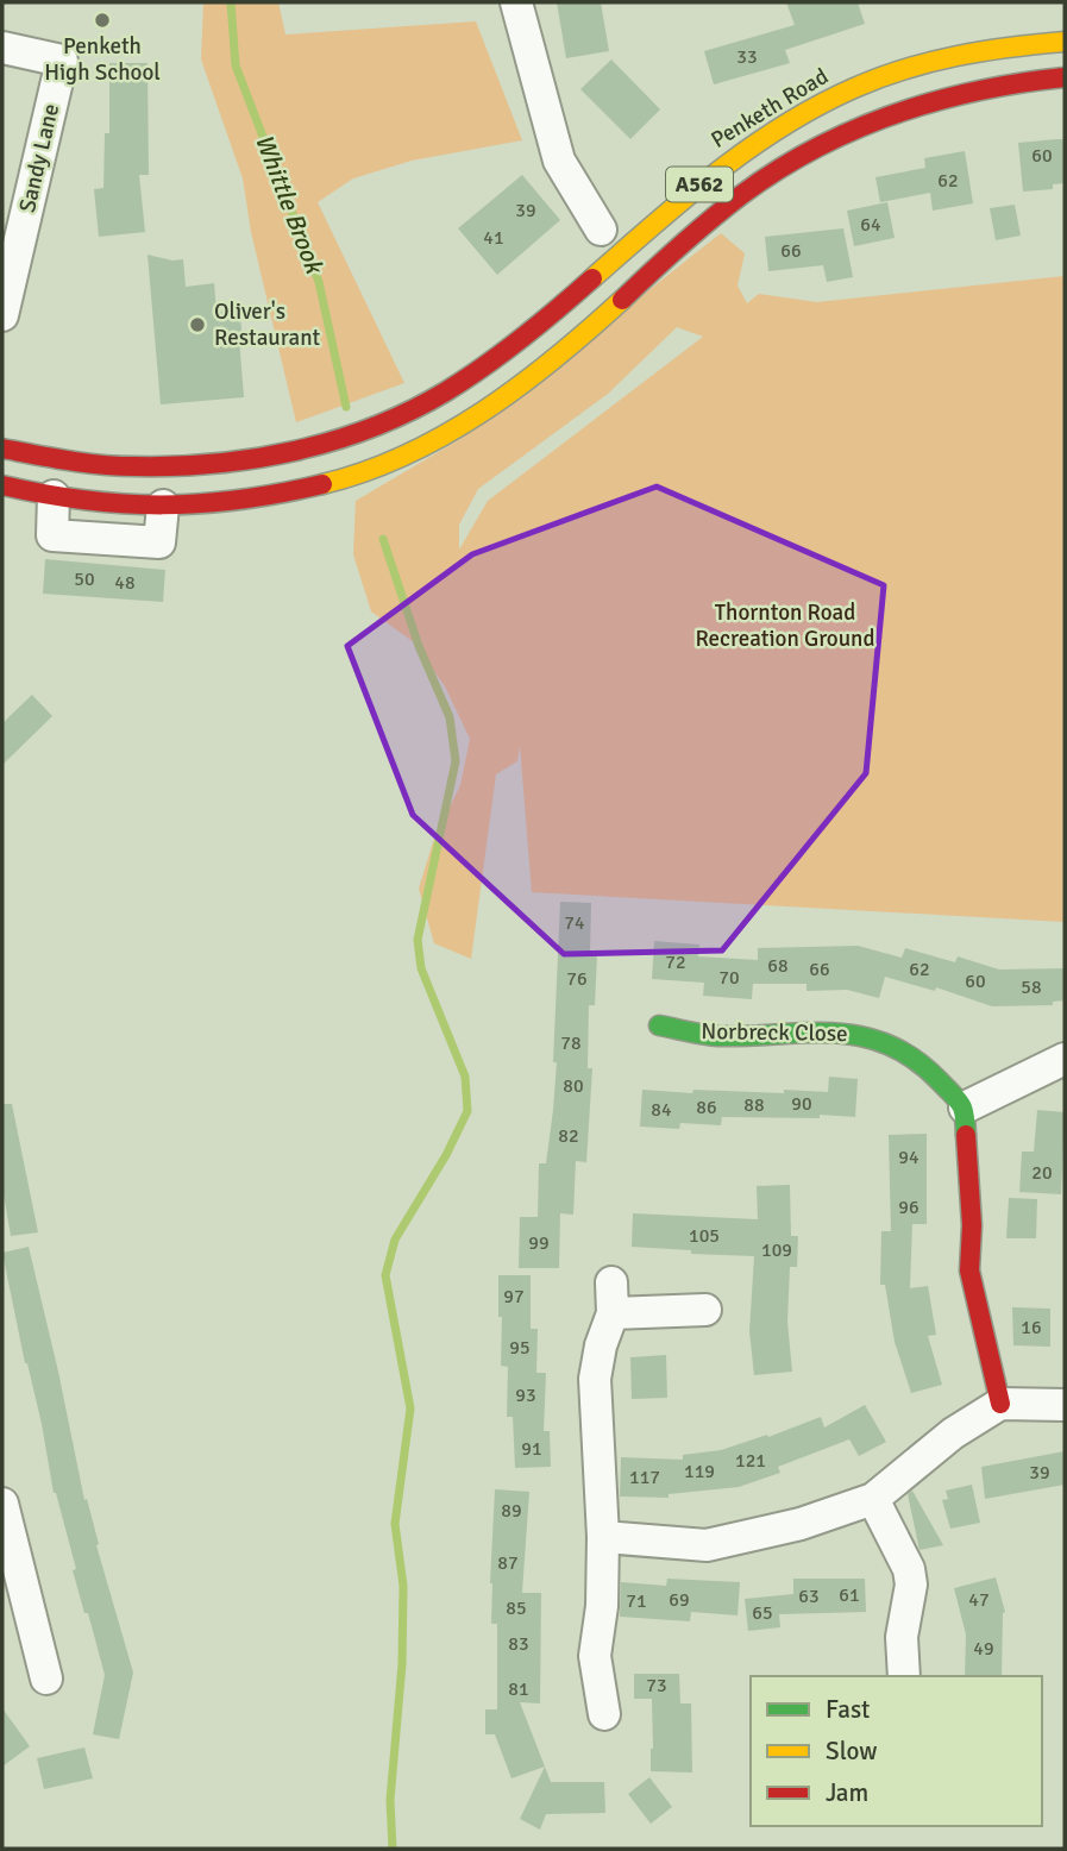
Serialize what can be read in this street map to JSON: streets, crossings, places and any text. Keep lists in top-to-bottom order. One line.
{"streets":{"main road":["Penketh Road","A562","Norbreck Close"],"street":["Sandy Lane"]},"crossings":[["Penketh Road","A562"]],"water":["Whittle Brook"],"parks":["Thornton Road Recreation Ground"],"places":["Penketh High School","Oliver's Restaurant"],"house_numbers":["33","60","62","39","64","41","66","50","48","74","72","68","66","62","70","76","60","58","78","80","90","88","86","84","82","94","20","96","105","99","109","97","16","95","93","91","121","119","39","117","89","87","61","63","69","47","71","85","65","83","49","73","81"],"legend":["Fast","Slow","Jam"]}
